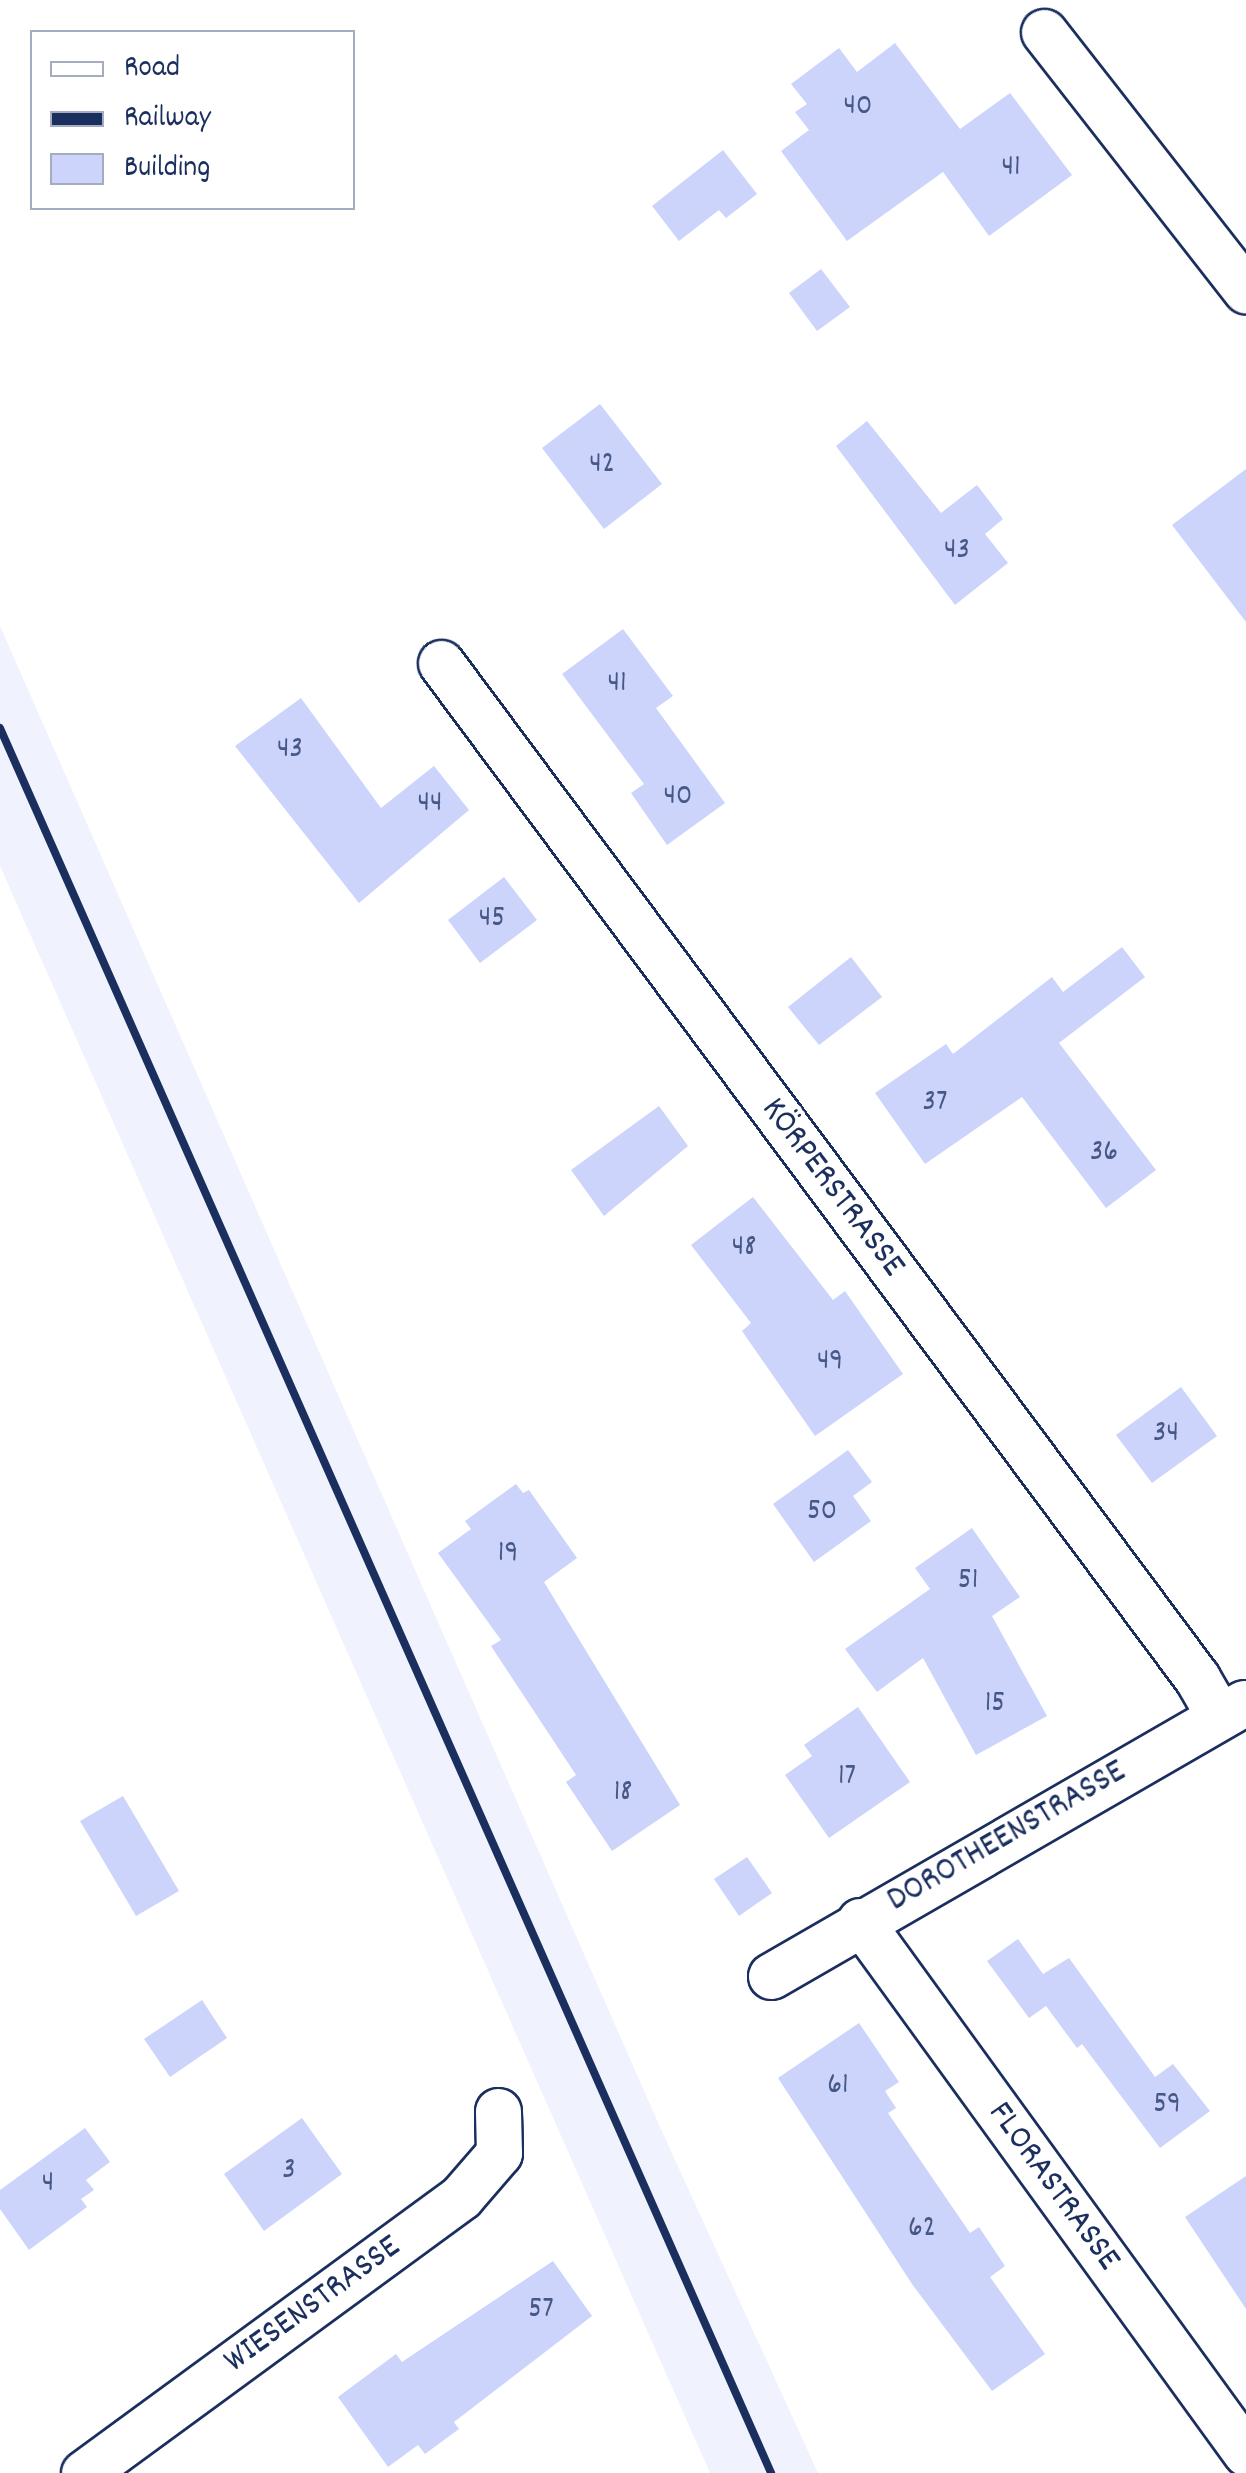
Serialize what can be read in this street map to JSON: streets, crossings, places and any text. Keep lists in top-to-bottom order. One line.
{"streets":{"street":["KÖRPERSTRASSE","DOROTHEENSTRASSE","FLORASTRASSE","WIESENSTRASSE"]},"crossings":[["KÖRPERSTRASSE","DOROTHEENSTRASSE"],["DOROTHEENSTRASSE","FLORASTRASSE"]],"house_numbers":["40","41","42","43","41","43","40","44","45","37","36","48","49","34","50","19","51","15","17","18","61","59","3","4","62","57"],"legend":["Road","Railway","Building"]}
